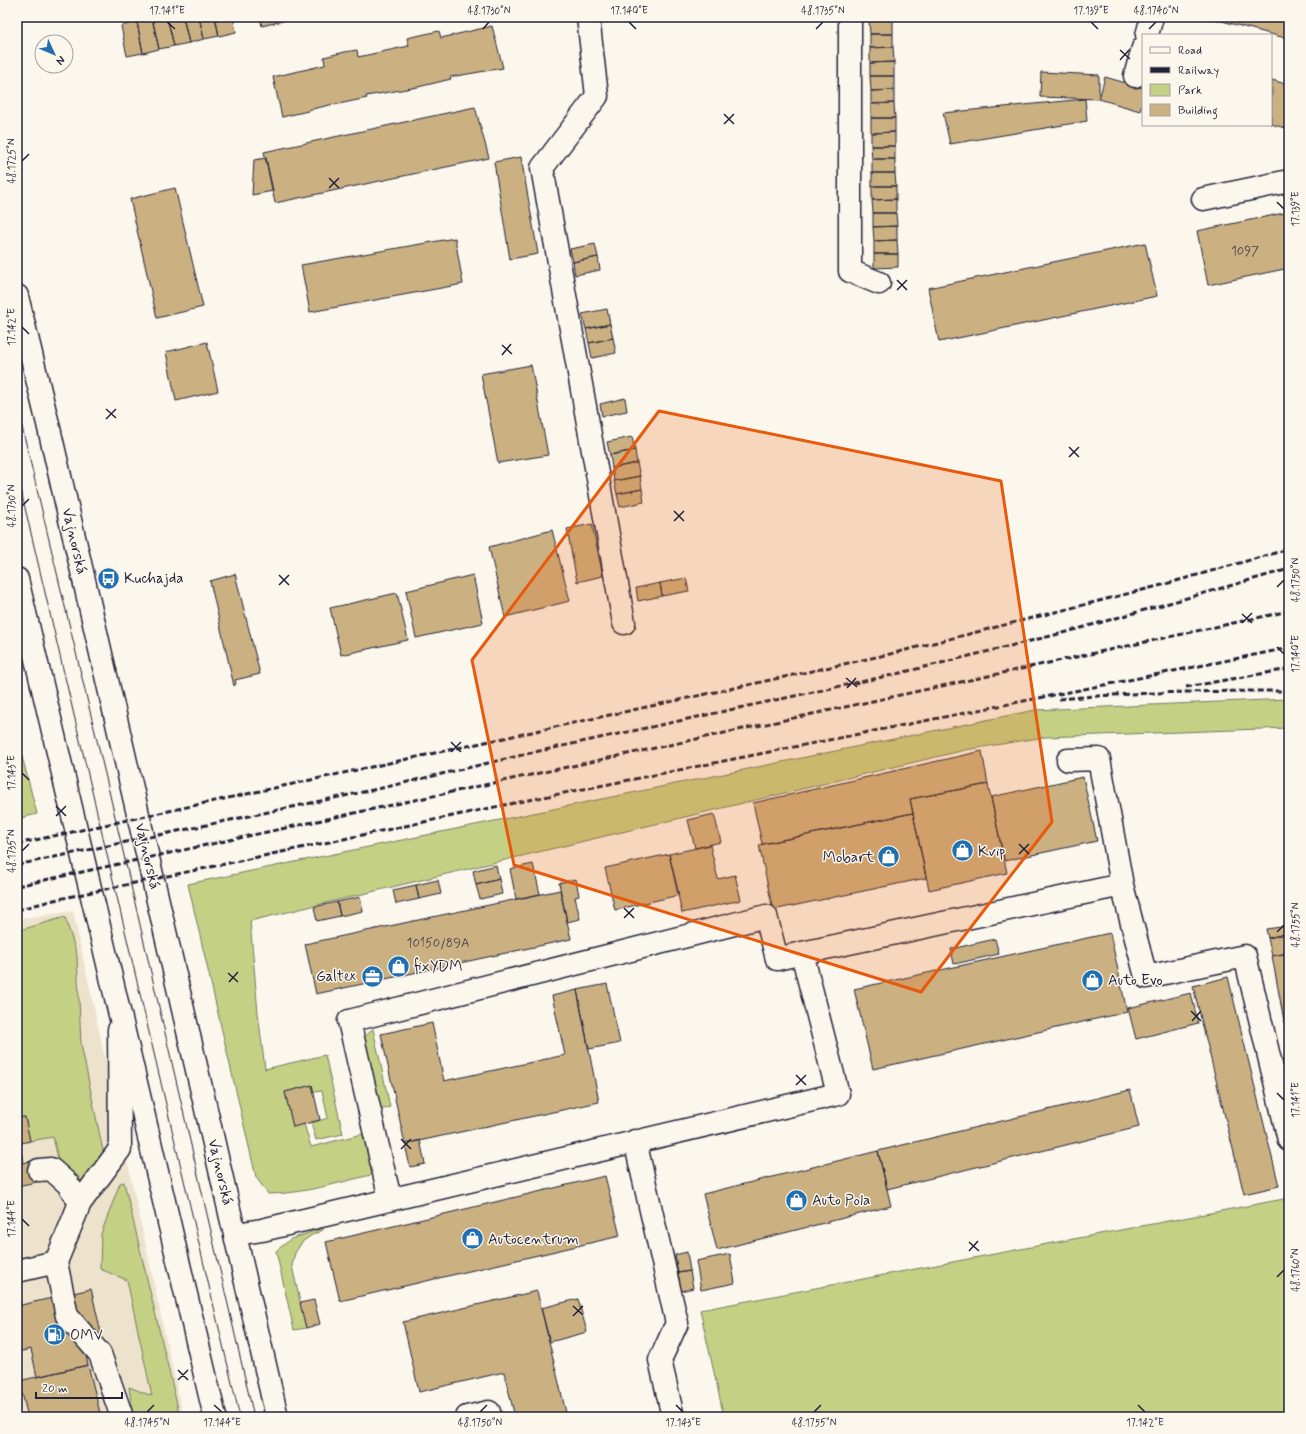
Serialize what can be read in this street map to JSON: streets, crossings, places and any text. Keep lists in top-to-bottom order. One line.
{"streets":{"main road":["Vajnorská"]},"places":{"bus stop":["Kuchajda"],"shop":["Kvip","Mobart","fixYDM","Auto Evo","Auto Pola","Autocentrum"],"office":["Galtex"],"fuel station":["OMV"]},"house_numbers":["1097","10150/89A"],"legend":["Road","Railway","Park","Building"],"scale_bar":"20 m","north":"bottom right","coordinates":["17.141°E","48.1730°N","17.140°E","48.1735°N","17.139°E","48.1740°N","48.1725°N","17.142°E","48.1750°N","17.143°E","48.1755°N","17.144°E","48.1760°N","48.1745°N"]}
